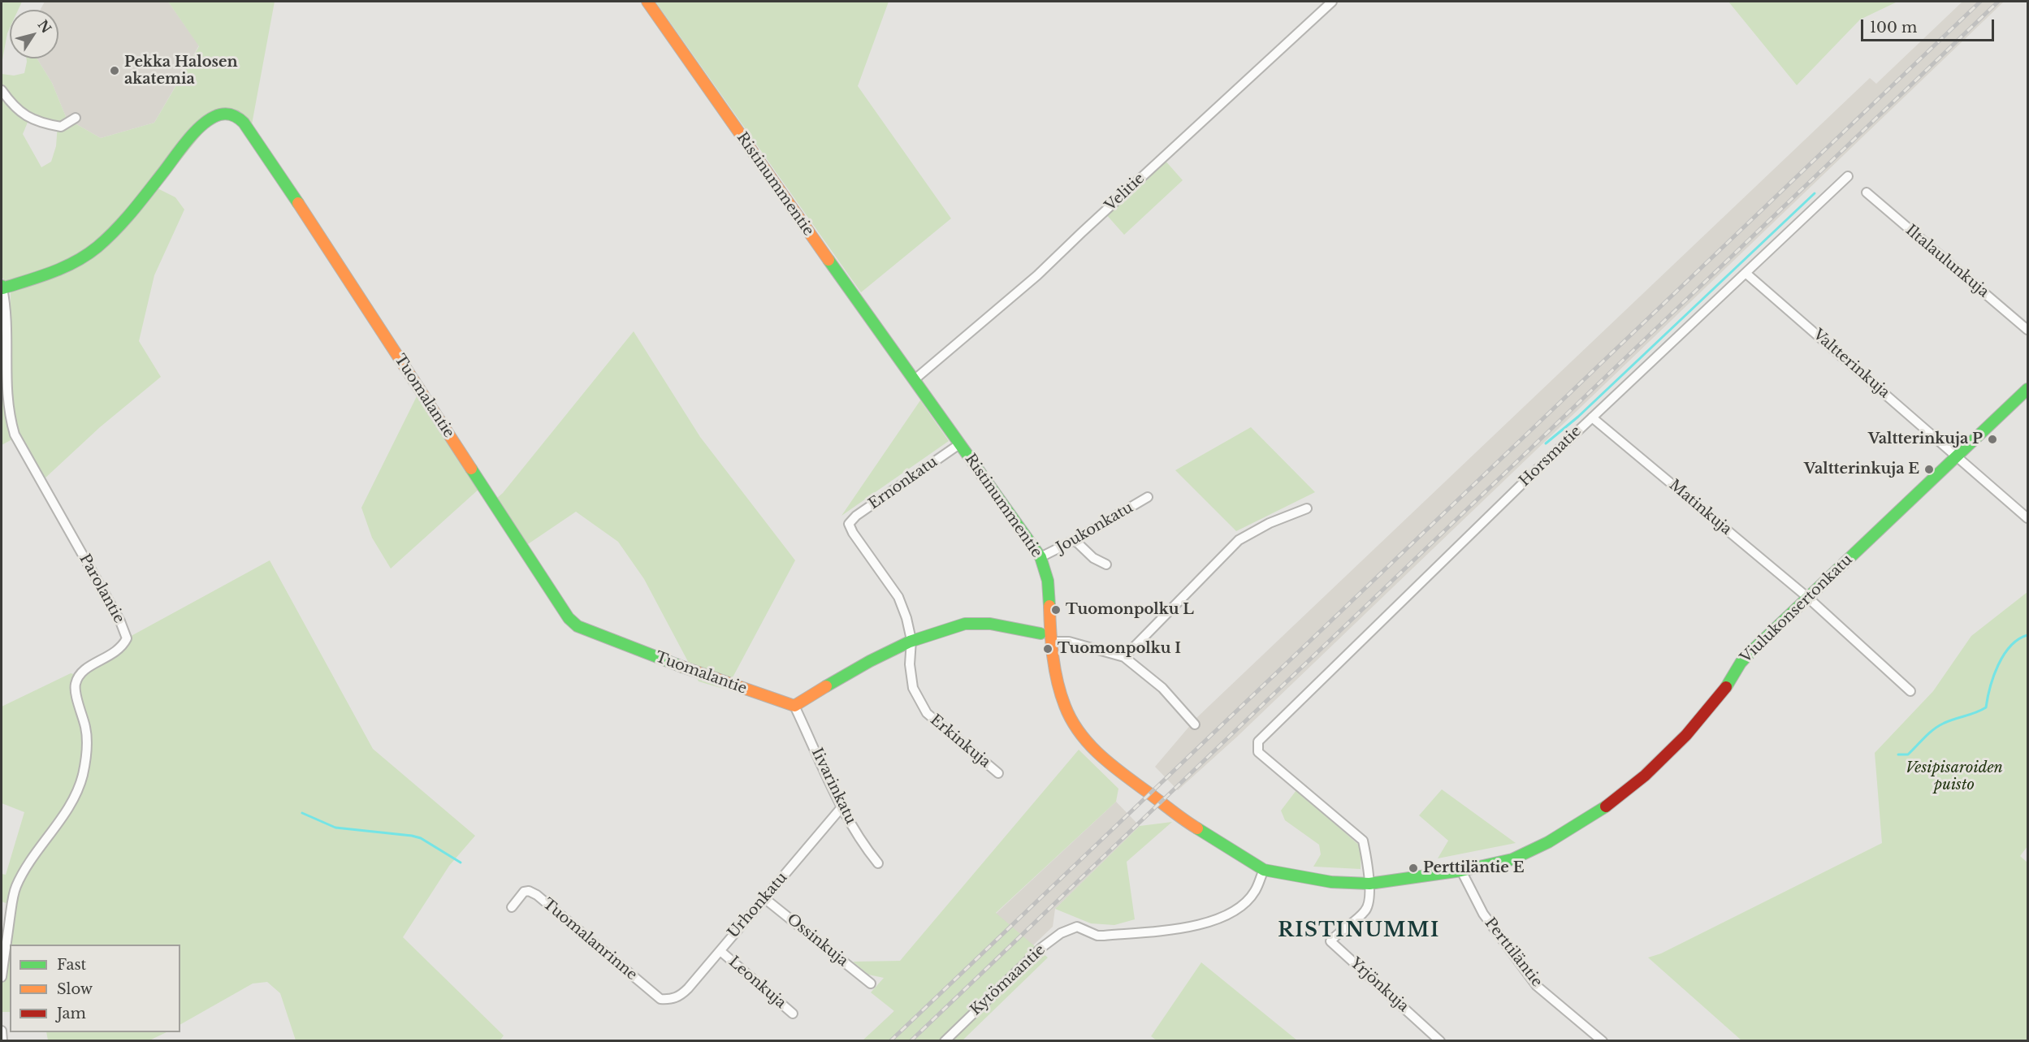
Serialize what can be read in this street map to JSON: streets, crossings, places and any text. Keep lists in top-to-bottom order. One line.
{"streets":{"street":["Ristinummentie","Velitie","Iltalaulunkuja","Valtterinkuja","Tuomalantie","Horsmatie","Ernonkatu","Matinkuja","Joukonkatu","Parolantie","Viulukonsertonkatu","Erkinkuja","Iivarinkatu","Urhonkatu","Tuomalanrinne","Ossinkuja","Perttiläntie","Kytömaantie","Leonkuja","Yrjönkuja"]},"crossings":[["Ristinummentie","Velitie"],["Ristinummentie","Horsmatie"],["Ristinummentie","Ernonkatu"],["Ristinummentie","Joukonkatu"],["Ristinummentie","Viulukonsertonkatu"],["Ristinummentie","Perttiläntie"],["Ristinummentie","Kytömaantie"],["Ristinummentie","Yrjönkuja"],["Valtterinkuja","Horsmatie"],["Valtterinkuja","Viulukonsertonkatu"],["Tuomalantie","Parolantie"],["Tuomalantie","Iivarinkatu"],["Horsmatie","Matinkuja"],["Horsmatie","Yrjönkuja"],["Ernonkatu","Erkinkuja"],["Matinkuja","Viulukonsertonkatu"],["Viulukonsertonkatu","Perttiläntie"],["Iivarinkatu","Urhonkatu"],["Urhonkatu","Tuomalanrinne"],["Urhonkatu","Ossinkuja"],["Urhonkatu","Leonkuja"]],"districts":["RISTINUMMI"],"parks":["Vesipisaroiden puisto"],"places":["Pekka Halosen akatemia","Valtterinkuja P","Valtterinkuja E","Tuomonpolku L","Tuomonpolku I","Perttiläntie E"],"legend":["Fast","Slow","Jam"],"scale_bar":"100 m","north":"top right"}
